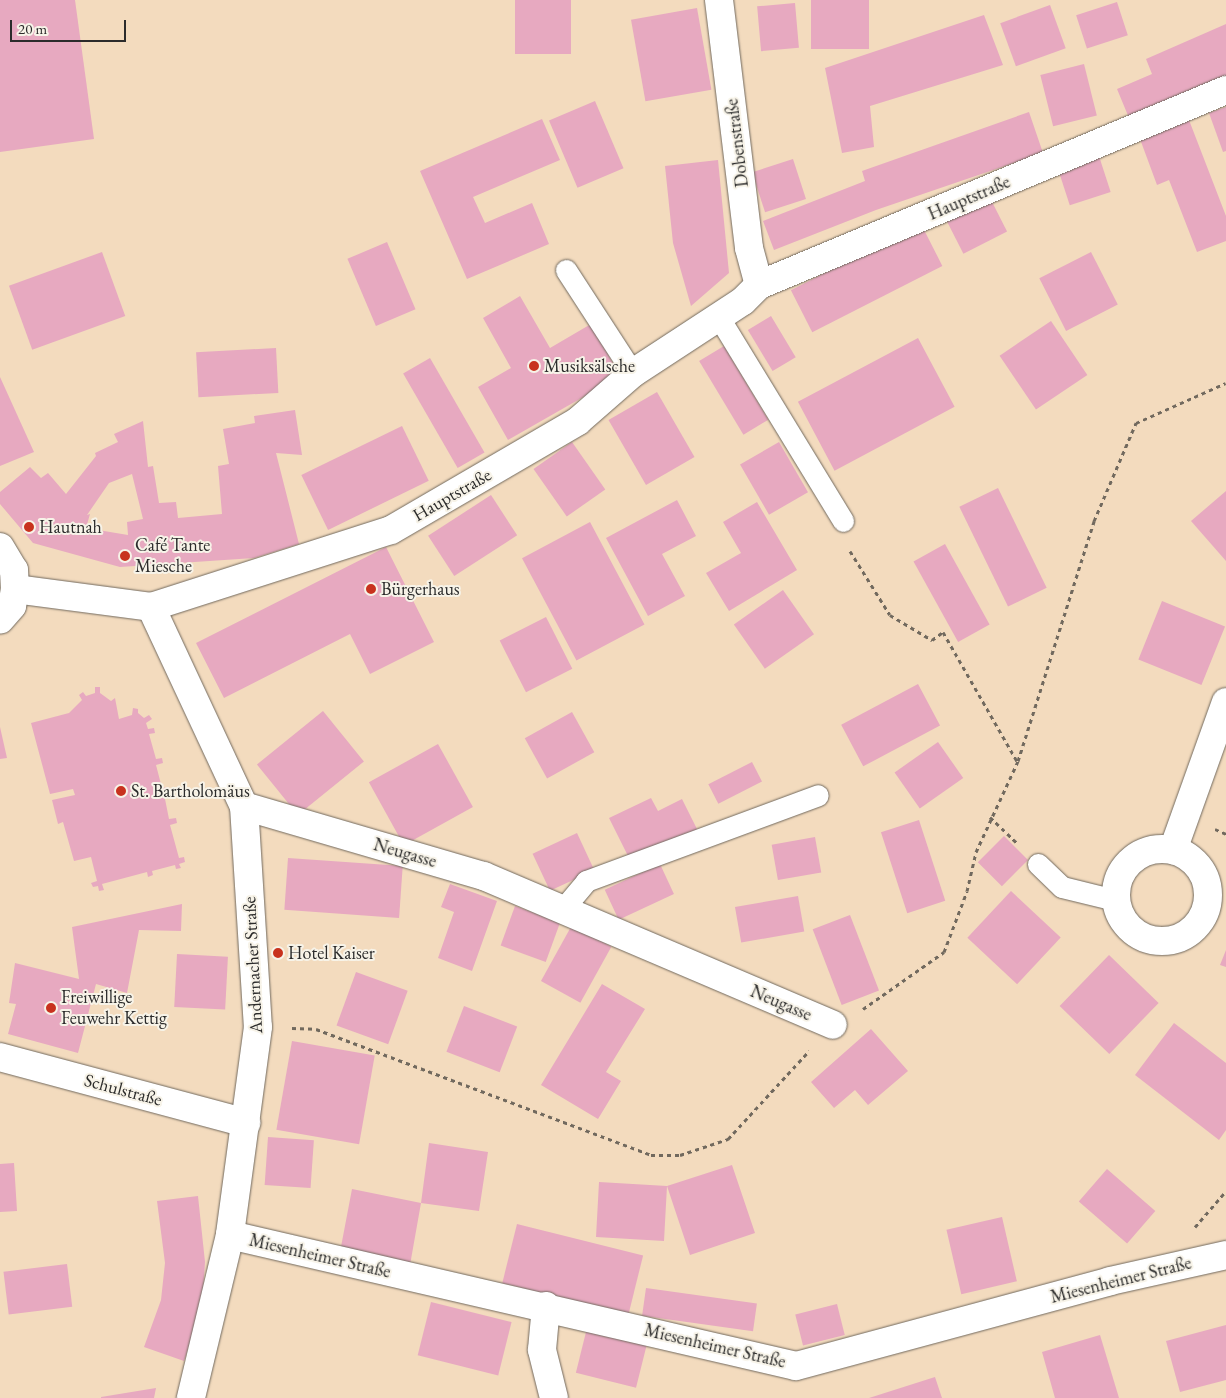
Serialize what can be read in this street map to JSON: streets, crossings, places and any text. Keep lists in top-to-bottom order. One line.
{"streets":{"street":["Dobenstraße","Hauptstraße","Neugasse","Andernacher Straße","Schulstraße","Miesenheimer Straße"]},"crossings":[["Dobenstraße","Hauptstraße"],["Hauptstraße","Andernacher Straße"],["Neugasse","Andernacher Straße"],["Andernacher Straße","Schulstraße"],["Andernacher Straße","Miesenheimer Straße"]],"places":["Musiksälsche","Hautnah","Café Tante Miesche","Bürgerhaus","St. Bartholomäus","Hotel Kaiser","Freiwillige Feuwehr Kettig"],"scale_bar":"20 m"}
